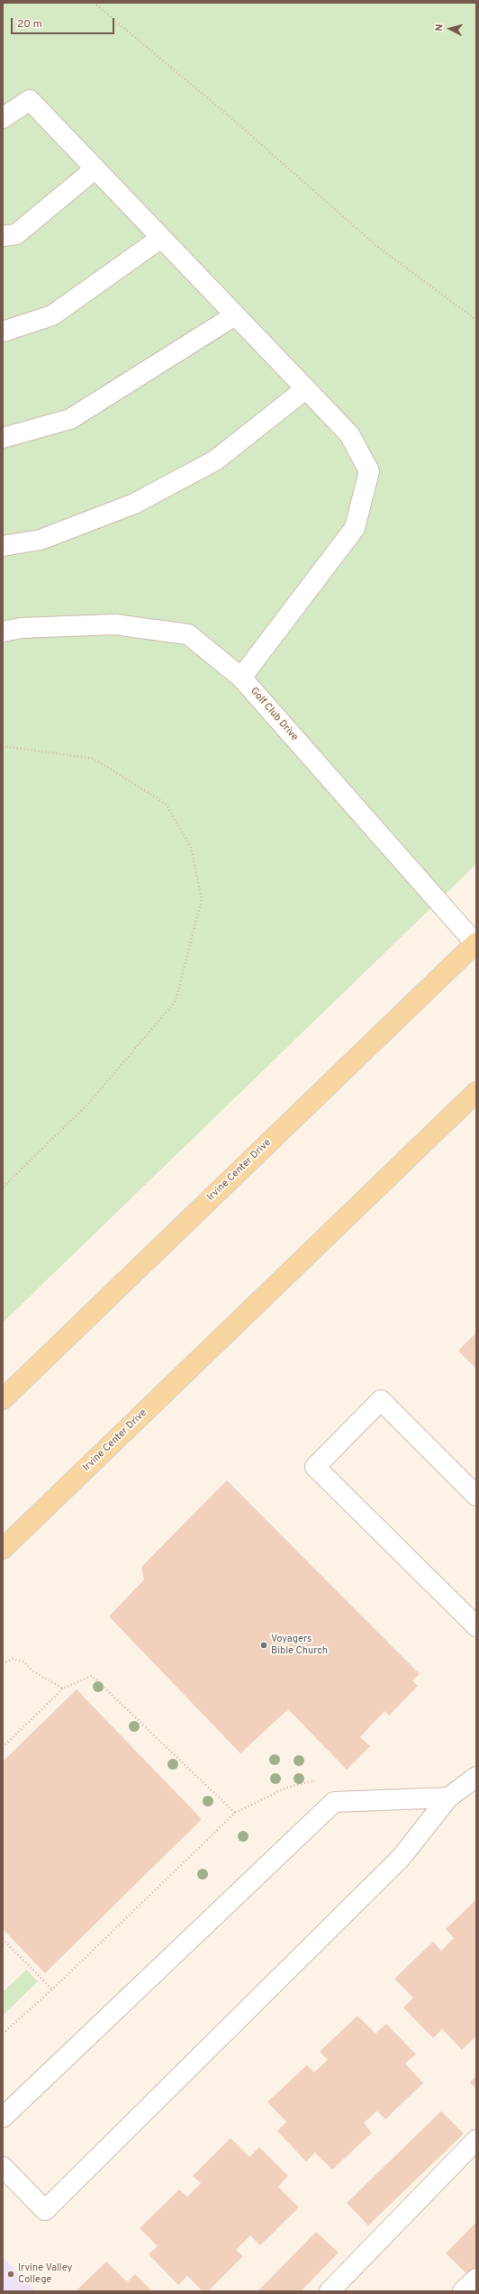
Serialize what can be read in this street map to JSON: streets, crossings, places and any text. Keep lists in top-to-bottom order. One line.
{"streets":{"main road":["Irvine Center Drive"],"street":["Golf Club Drive"]},"crossings":[["Golf Club Drive","Irvine Center Drive"]],"places":["Voyagers Bible Church","Irvine Valley College"],"scale_bar":"20 m","north":"left"}
